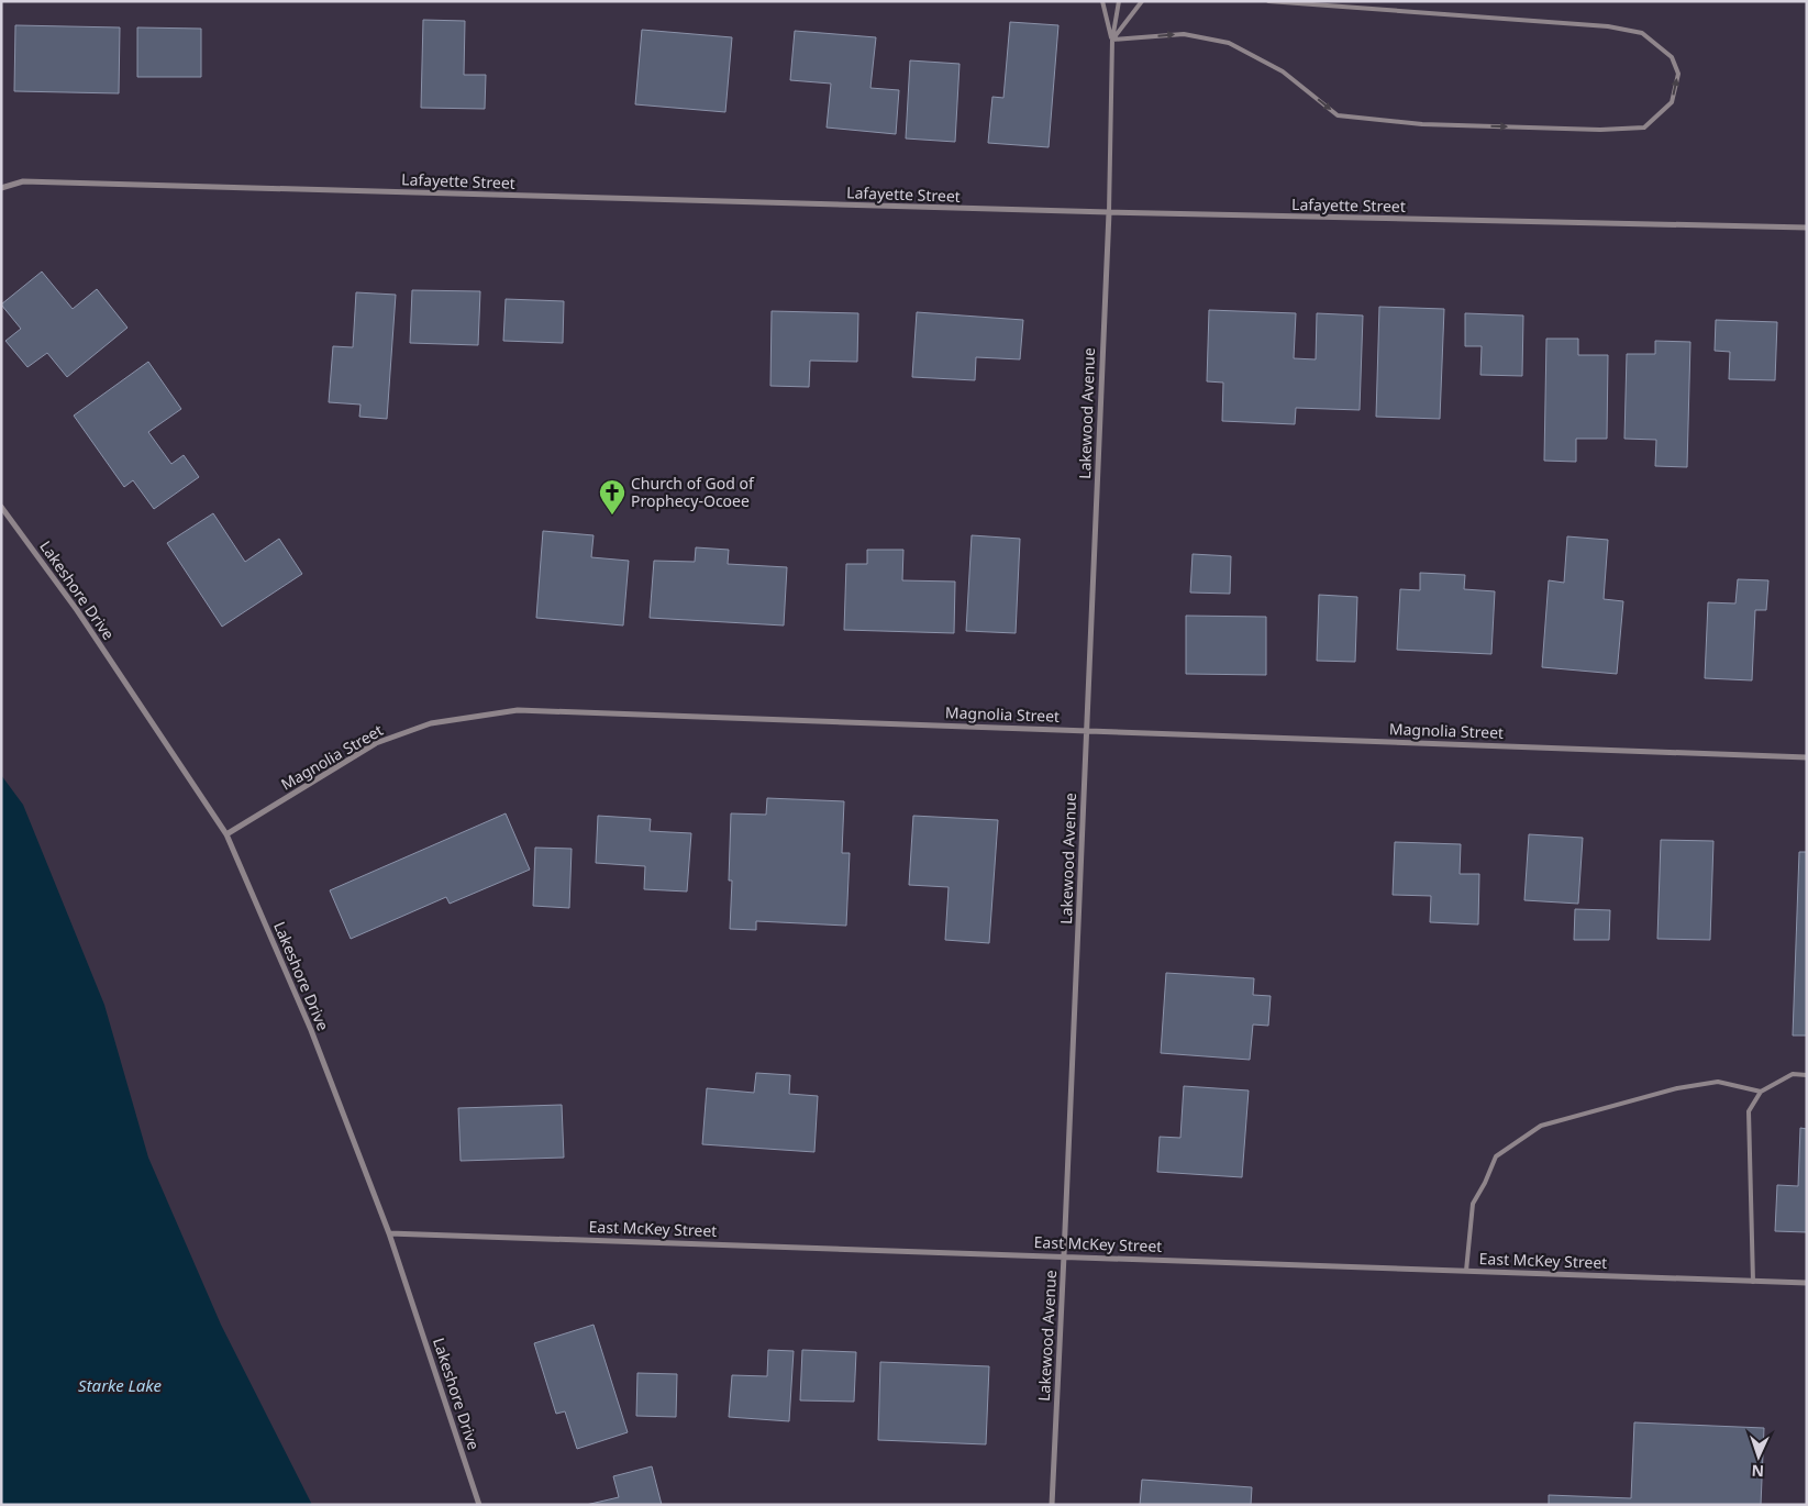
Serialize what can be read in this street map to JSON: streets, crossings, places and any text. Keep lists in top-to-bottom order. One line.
{"streets":{"street":["Lafayette Street","Lakewood Avenue","Lakeshore Drive","Magnolia Street","East McKey Street"]},"crossings":[["Lafayette Street","Lakewood Avenue"],["Lakewood Avenue","Magnolia Street"],["Lakewood Avenue","East McKey Street"],["Lakeshore Drive","Magnolia Street"],["Lakeshore Drive","East McKey Street"]],"water":["Starke Lake"],"places":{"church":["Church of God of Prophecy-Ocoee"]},"north":"bottom"}
